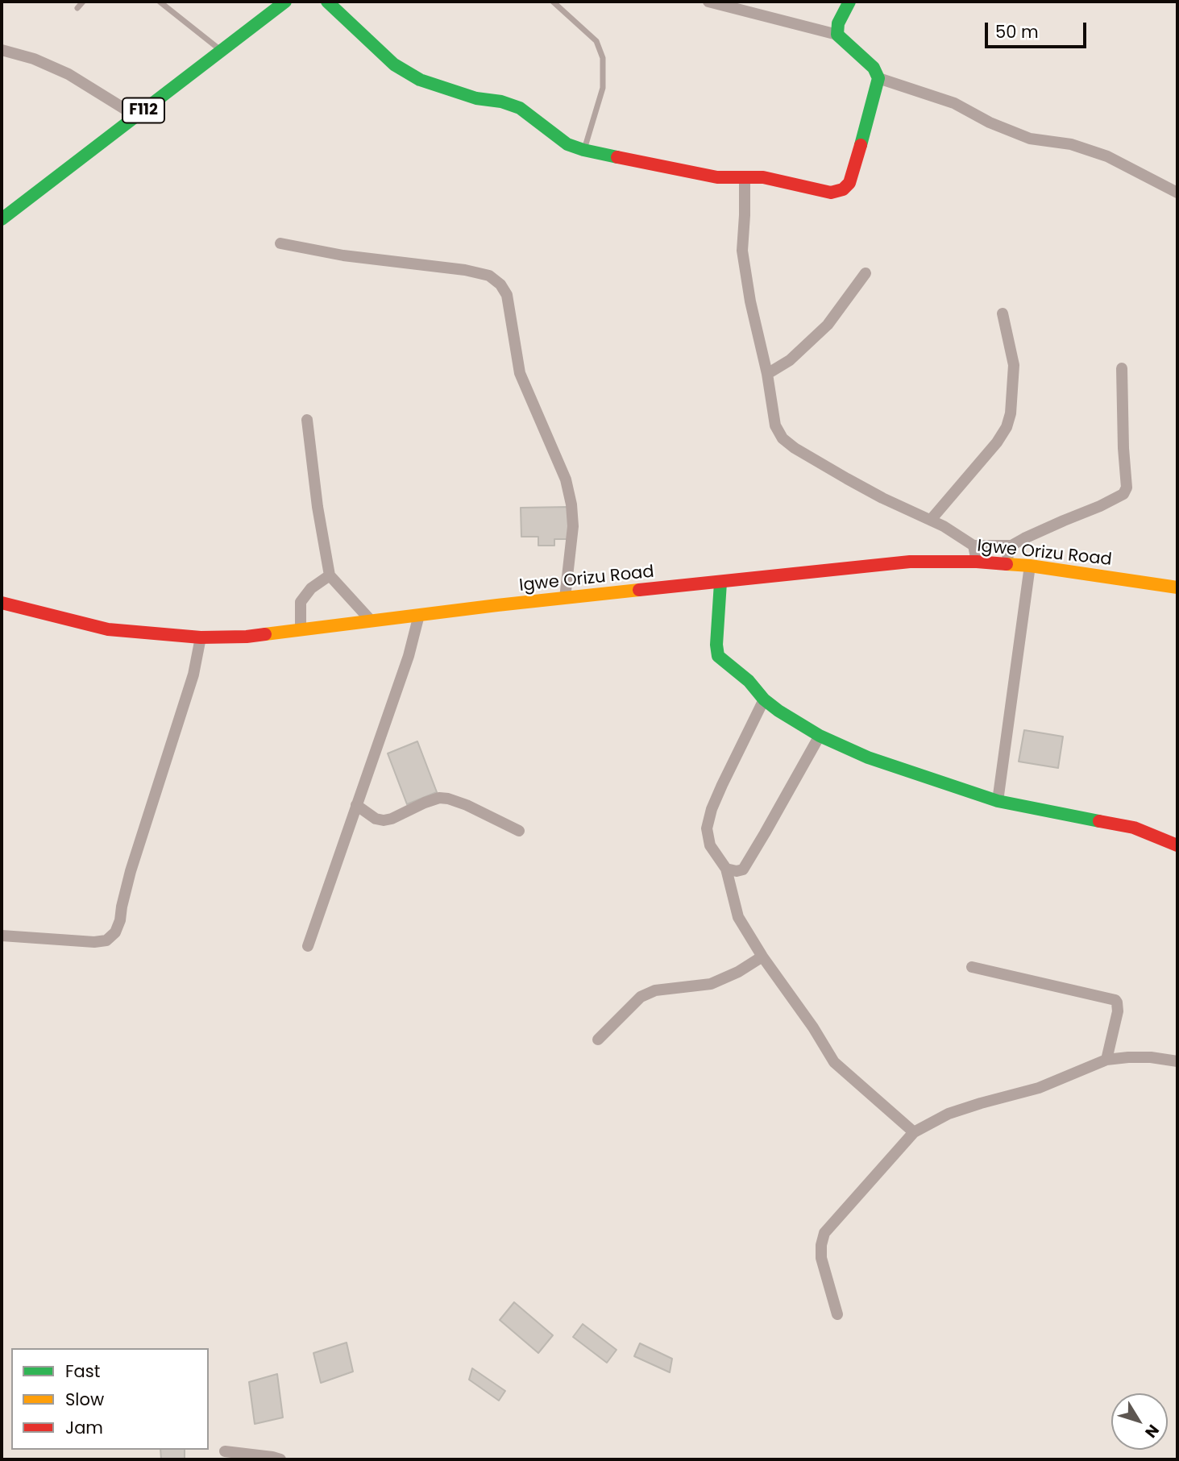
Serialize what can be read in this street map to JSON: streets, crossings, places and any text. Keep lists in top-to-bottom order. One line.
{"streets":{"main road":["F112","Igwe Orizu Road"]},"legend":["Fast","Slow","Jam"],"scale_bar":"50 m","north":"bottom right"}
